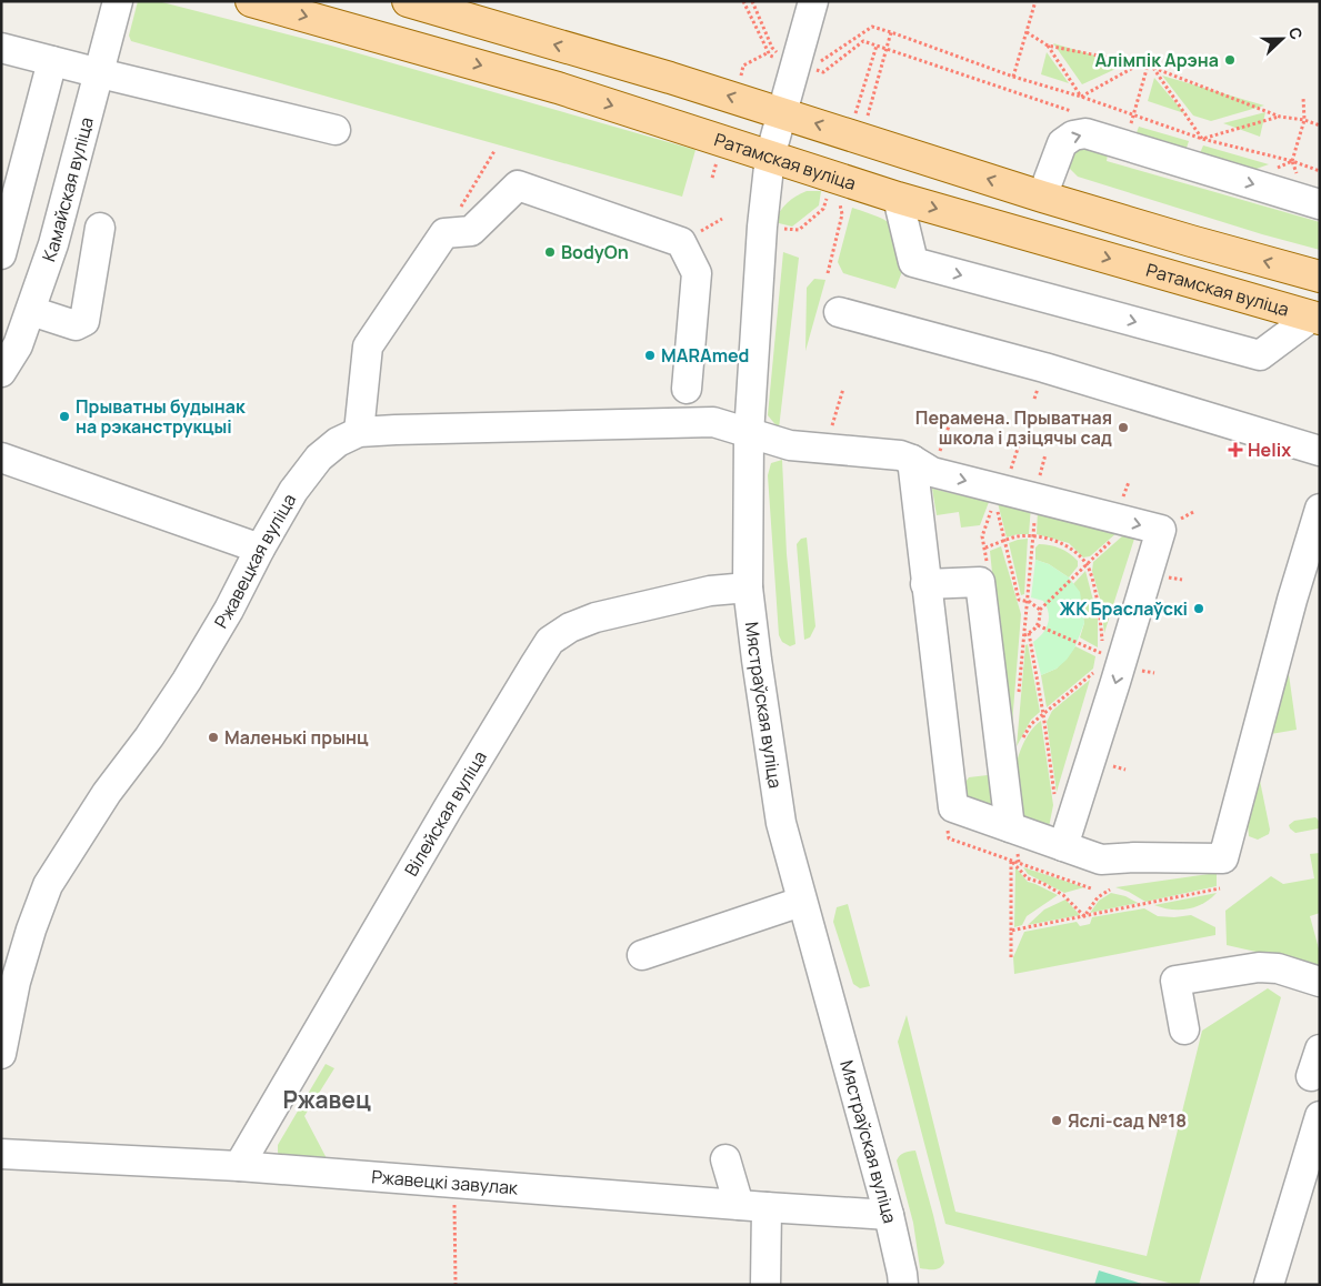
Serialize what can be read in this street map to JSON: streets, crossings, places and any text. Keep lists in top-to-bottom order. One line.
{"streets":{"main road":["Ратамская вуліца"],"street":["Камайская вуліца","Ржавецкая вуліца","Мястраўская вуліца","Вілейская вуліца","Ржавецкі завулак"]},"crossings":[["Ратамская вуліца","Мястраўская вуліца"],["Ржавецкая вуліца","Мястраўская вуліца"],["Мястраўская вуліца","Вілейская вуліца"],["Мястраўская вуліца","Ржавецкі завулак"],["Вілейская вуліца","Ржавецкі завулак"]],"districts":["Ржавец"],"places":{"other":["Алімпік Арэна","BodyOn","MARAmed","Прыватны будынак на рэканструкцыі","Перамена. Прыватная школа і дзіцячы сад","ЖК Браслаўскі","Маленькі прынц","Яслі-сад №18"],"health":["Helix"]},"north":"right"}
